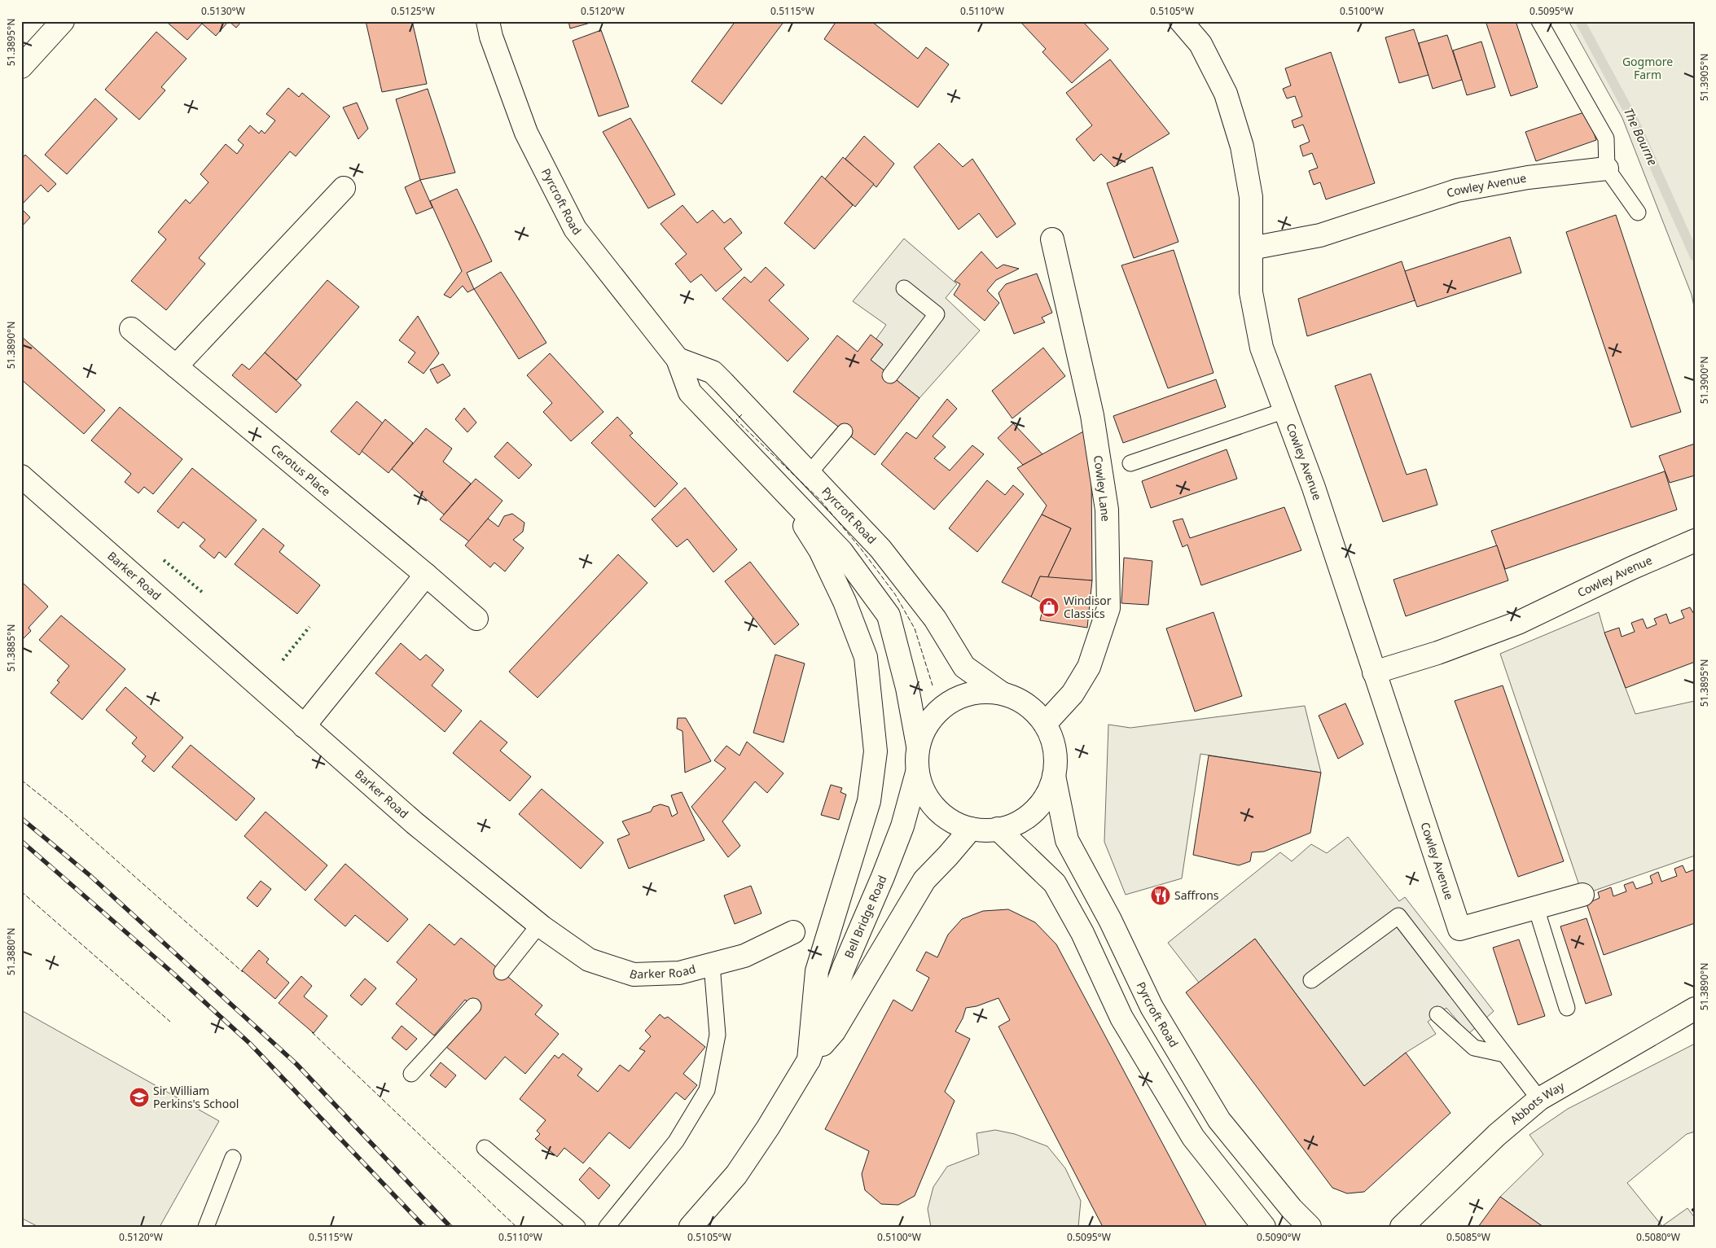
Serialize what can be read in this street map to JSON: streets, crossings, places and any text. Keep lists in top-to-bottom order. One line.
{"streets":{"street":["Cowley Avenue","Pyrcroft Road","Cerotus Place","Cowley Lane","Barker Road","Bell Bridge Road","Abbots Way"]},"crossings":[["Pyrcroft Road","Cowley Lane"],["Pyrcroft Road","Bell Bridge Road"],["Cowley Lane","Bell Bridge Road"]],"water":["The Bourne"],"parks":["Gogmore Farm"],"places":{"shop":["Windisor Classics"],"restaurant":["Saffrons"],"school or university":["Sir William Perkins's School"]},"coordinates":["0.5130°W","0.5125°W","0.5120°W","0.5115°W","0.5110°W","0.5105°W","0.5100°W","0.5095°W","51.3895°N","51.3905°N","51.3890°N","51.3900°N","51.3885°N","51.3880°N","0.5090°W","0.5085°W","0.5080°W"]}
